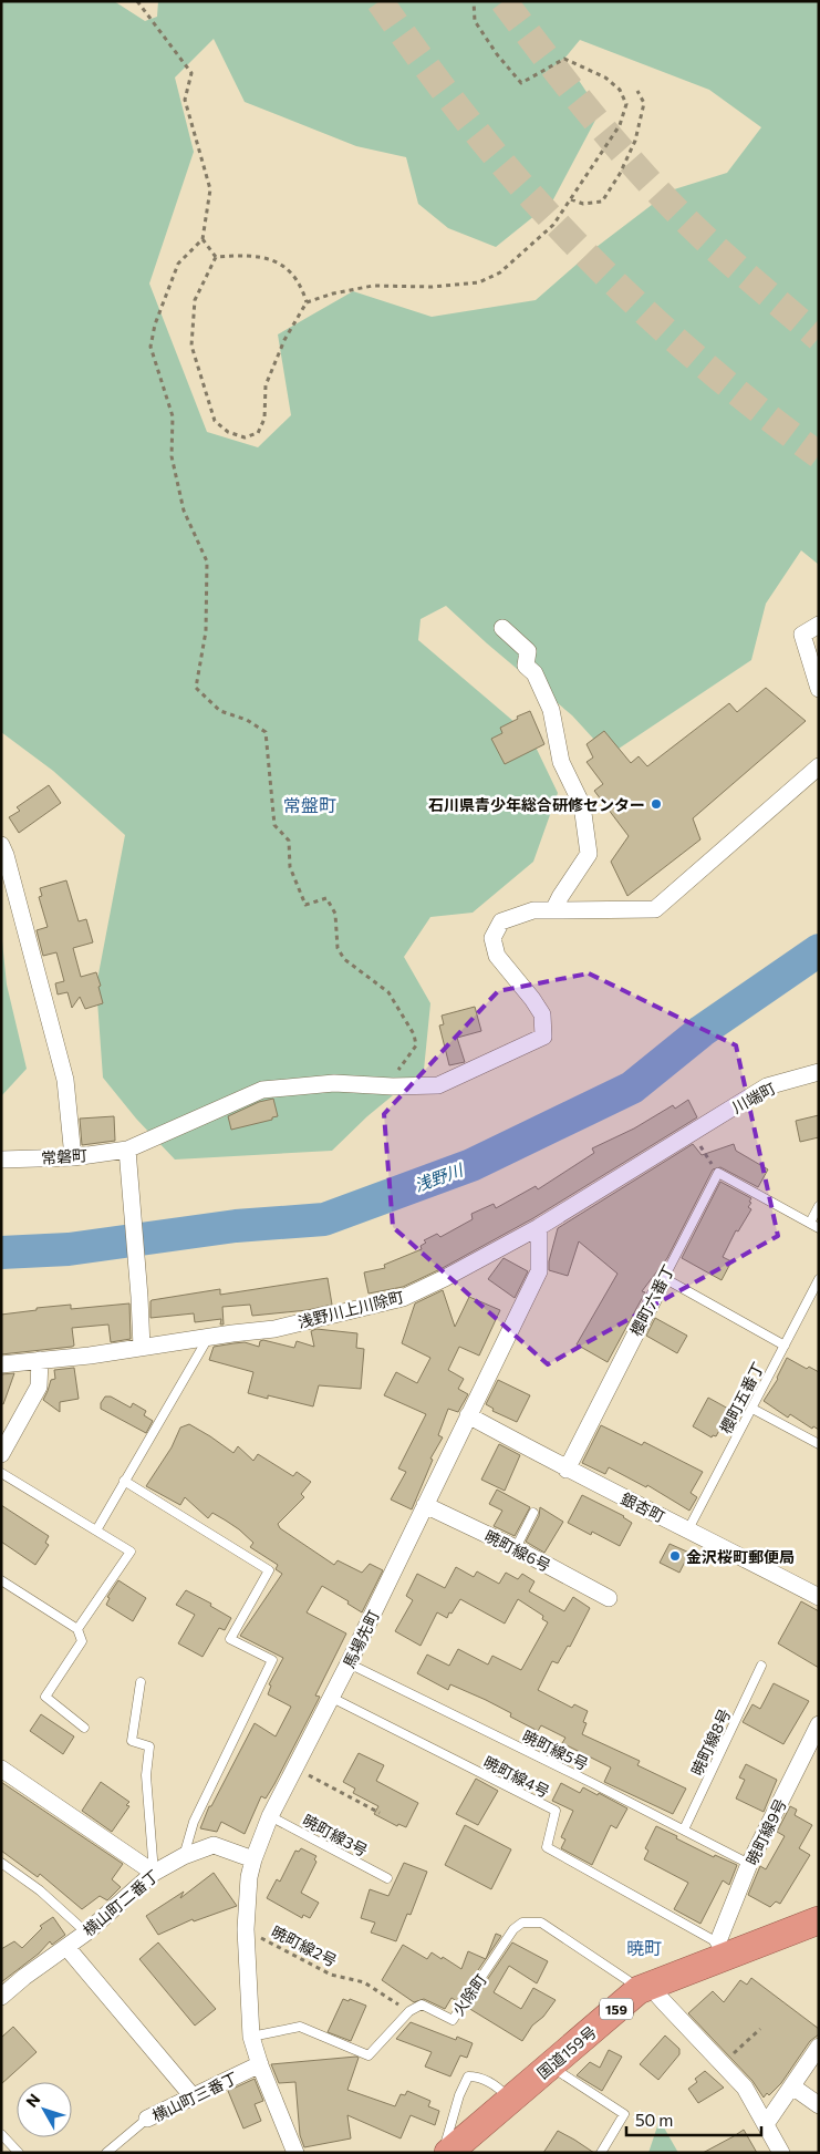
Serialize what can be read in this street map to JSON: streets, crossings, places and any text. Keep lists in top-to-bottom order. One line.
{"streets":{"highway":["159","国道159号"],"street":["川端町","常磐町","櫻町六番丁","浅野川上川除町","銀杏町","暁町線6号","馬場先町","暁町線9号","横山町二番丁","火除町","横山町三番丁"],"lane":["櫻町五番丁","暁町線8号","暁町線5号","暁町線4号","暁町線3号"],"path":["暁町線2号"]},"crossings":[["川端町","浅野川上川除町"],["櫻町六番丁","銀杏町"],["浅野川上川除町","馬場先町"],["櫻町五番丁","銀杏町"],["銀杏町","馬場先町"],["暁町線6号","馬場先町"],["馬場先町","暁町線5号"],["馬場先町","暁町線4号"],["馬場先町","暁町線3号"],["馬場先町","横山町二番丁"],["馬場先町","暁町線2号"],["馬場先町","横山町三番丁"],["暁町線8号","暁町線5号"],["暁町線5号","暁町線9号"],["暁町線4号","暁町線9号"],["暁町線4号","国道159号"],["暁町線9号","国道159号"],["暁町線2号","火除町"],["火除町","国道159号"]],"districts":["常盤町","暁町"],"water":["浅野川"],"places":["石川県青少年総合研修センター","金沢桜町郵便局"],"scale_bar":"50 m","north":"top left"}
